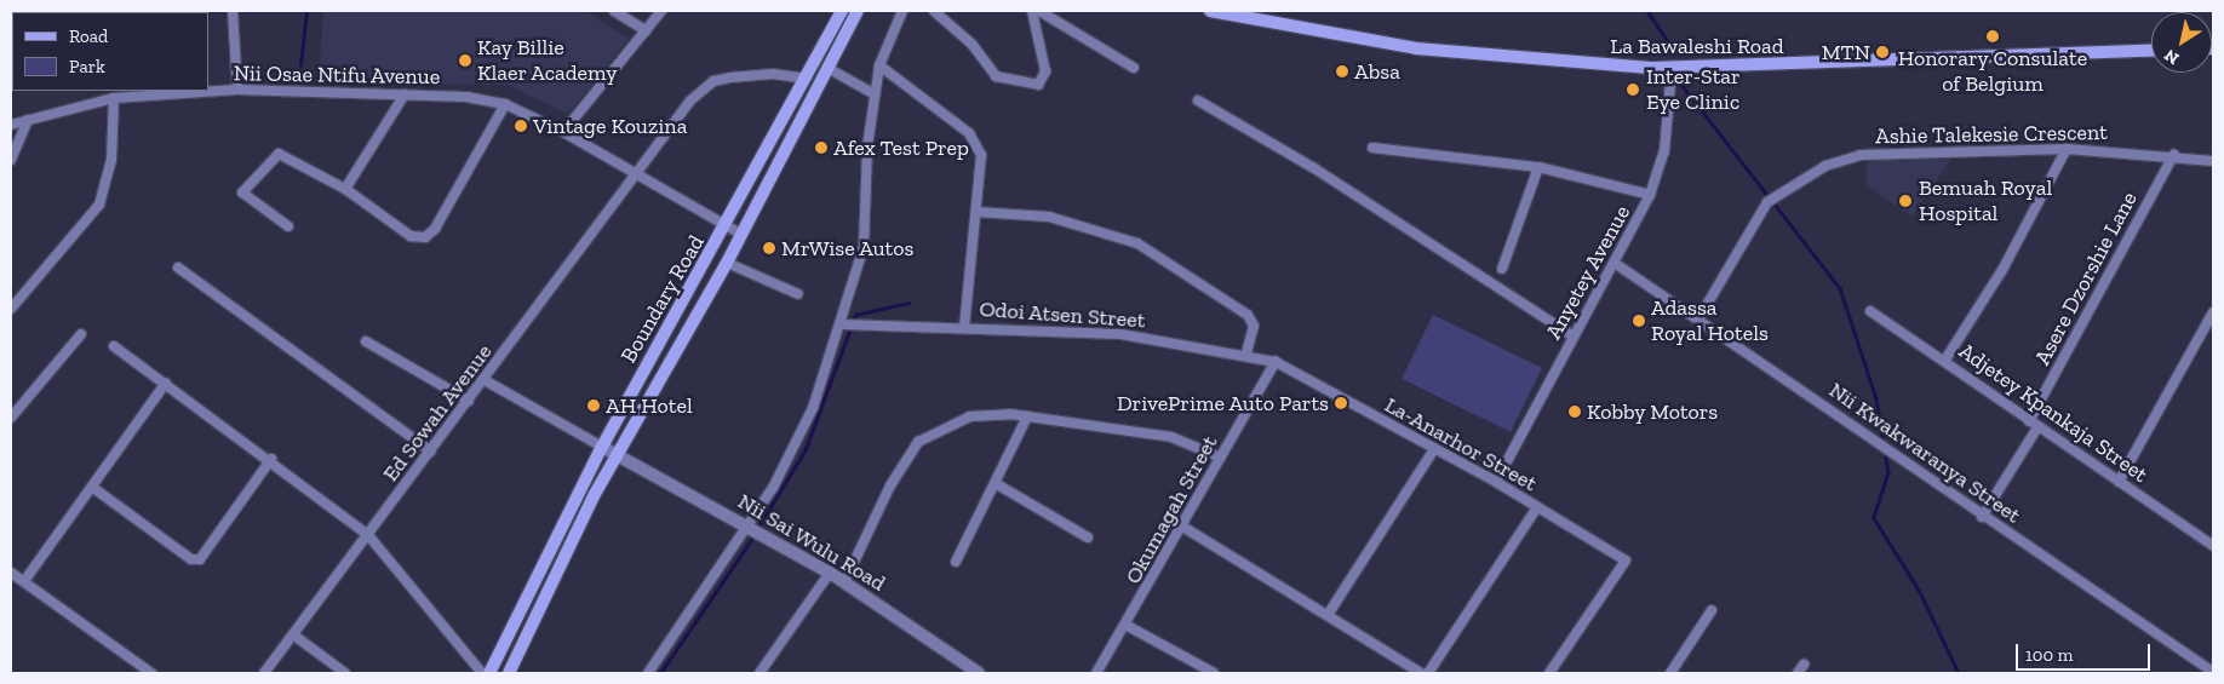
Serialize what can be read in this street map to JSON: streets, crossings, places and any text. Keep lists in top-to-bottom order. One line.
{"streets":{"main road":["La Bawaleshi Road","Boundary Road"],"street":["Nii Osae Ntifu Avenue","Ashie Talekesie Crescent","Anyetey Avenue","Asere Dzorshie Lane","Odoi Atsen Street","Ed Sowah Avenue","Adjetey Kpankaja Street","La-Anarhor Street","Nii Kwakwaranya Street","Okumagah Street","Nii Sai Wulu Road"]},"crossings":[["La Bawaleshi Road","Anyetey Avenue"],["Nii Osae Ntifu Avenue","Boundary Road"],["Nii Osae Ntifu Avenue","Ed Sowah Avenue"],["Ashie Talekesie Crescent","Asere Dzorshie Lane"],["Ashie Talekesie Crescent","Nii Kwakwaranya Street"],["Anyetey Avenue","La-Anarhor Street"],["Anyetey Avenue","Nii Kwakwaranya Street"],["Asere Dzorshie Lane","Adjetey Kpankaja Street"],["Asere Dzorshie Lane","Nii Kwakwaranya Street"],["Boundary Road","Ed Sowah Avenue"],["Boundary Road","Nii Sai Wulu Road"],["Odoi Atsen Street","La-Anarhor Street"],["Odoi Atsen Street","Okumagah Street"],["La-Anarhor Street","Okumagah Street"]],"places":["Honorary Consulate of Belgium","MTN","Kay Billie Klaer Academy","Absa","Inter-Star Eye Clinic","Vintage Kouzina","Afex Test Prep","Bemuah Royal Hospital","MrWise Autos","Adassa Royal Hotels","DrivePrime Auto Parts","AH Hotel","Kobby Motors"],"legend":["Road","Park"],"scale_bar":"100 m","north":"bottom left"}
